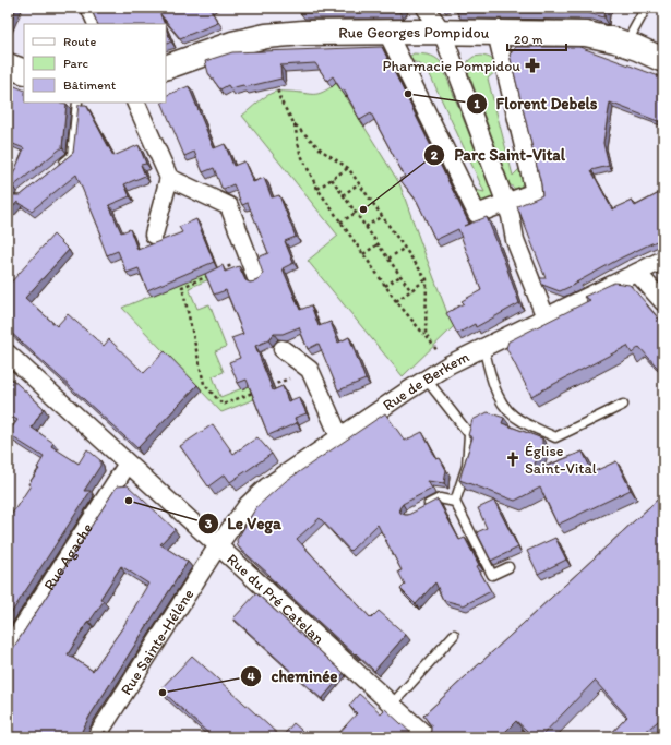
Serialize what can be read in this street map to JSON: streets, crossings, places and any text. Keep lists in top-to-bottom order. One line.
{"streets":{"street":["Rue Georges Pompidou","Rue de Berkem","Rue Agache","Rue du Pré Catelan","Rue Sainte-Hélène"]},"crossings":[["Rue de Berkem","Rue du Pré Catelan"],["Rue de Berkem","Rue Sainte-Hélène"],["Rue Agache","Rue du Pré Catelan"],["Rue du Pré Catelan","Rue Sainte-Hélène"]],"places":{"pharmacy":["Pharmacie Pompidou"],"other":["Florent Debels","Parc Saint-Vital","Le Vega","cheminée"],"church":["Église Saint-Vital"]},"legend":["Route","Parc","Bâtiment"],"scale_bar":"20 m"}
